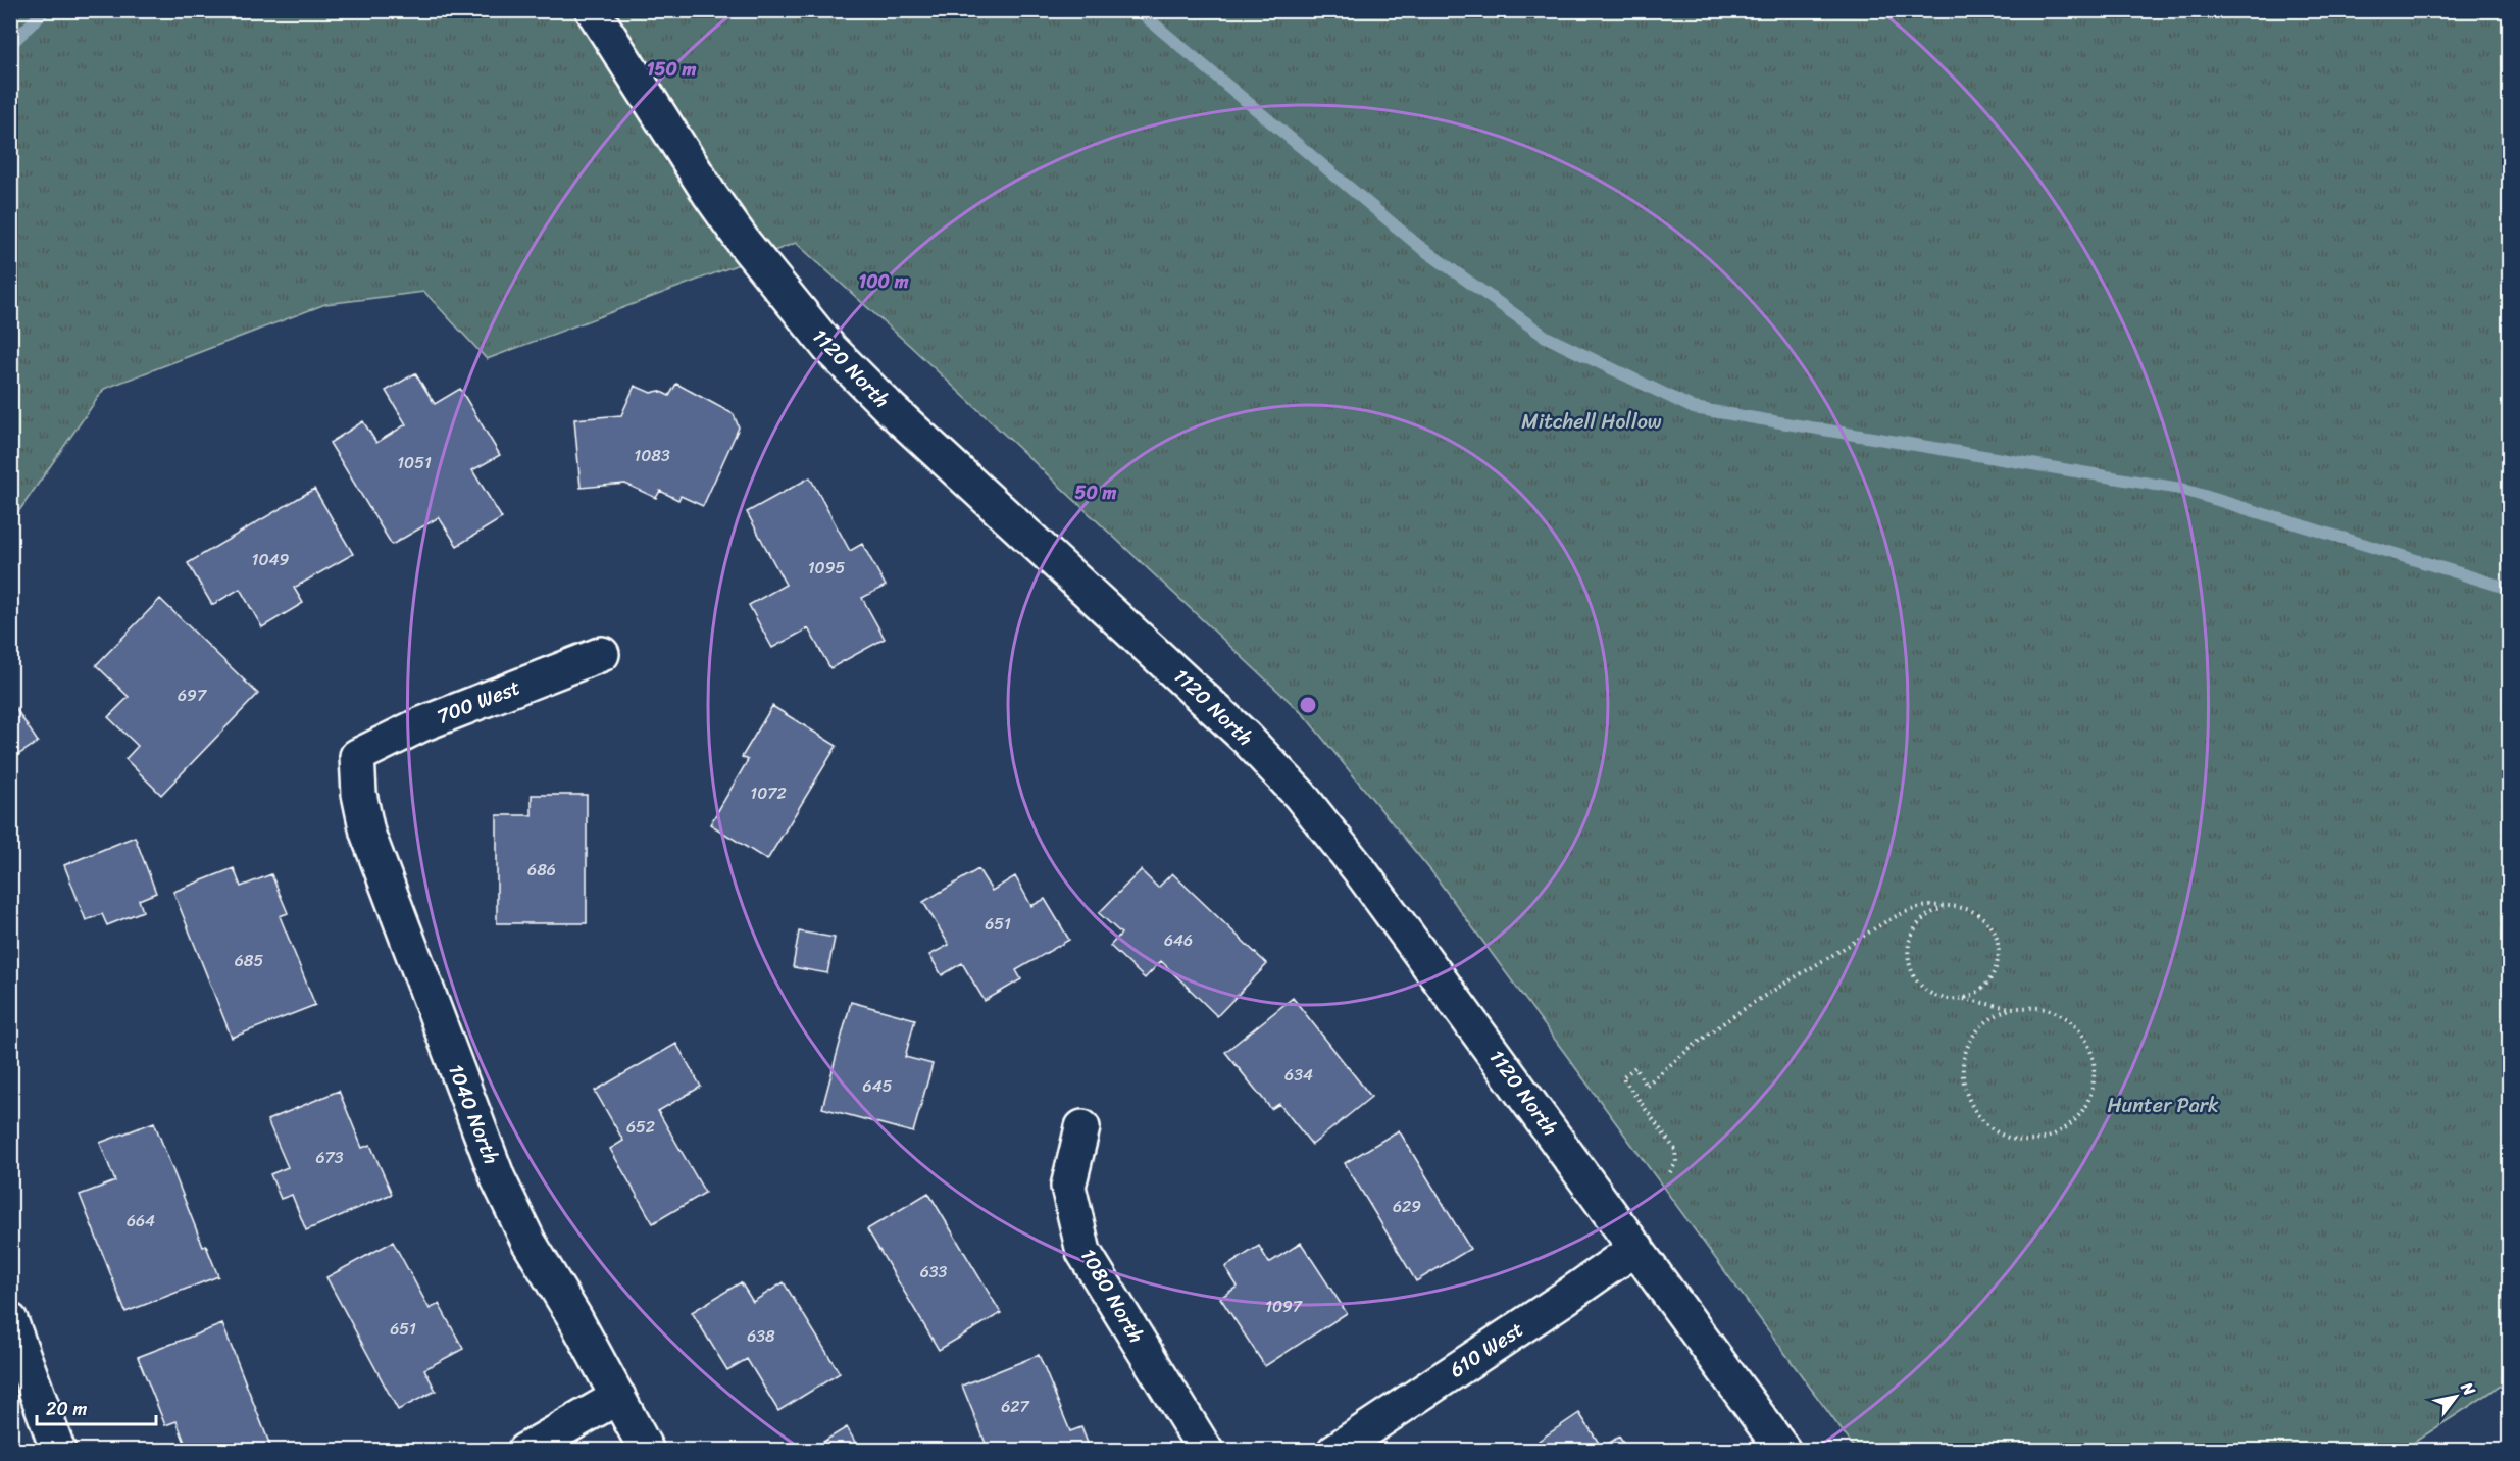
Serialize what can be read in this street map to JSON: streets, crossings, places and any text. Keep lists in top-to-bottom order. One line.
{"streets":{"street":["1120 North","700 West","1040 North","1080 North","610 West"]},"crossings":[["1120 North","610 West"],["700 West","1040 North"]],"parks":["Mitchell Hollow","Hunter Park"],"house_numbers":["1083","1051","1049","1095","697","1072","686","651","646","685","634","645","652","673","629","664","633","1097","651","638","627"],"scale_bar":"20 m","north":"top right","rings":["150 m","100 m","50 m"]}
